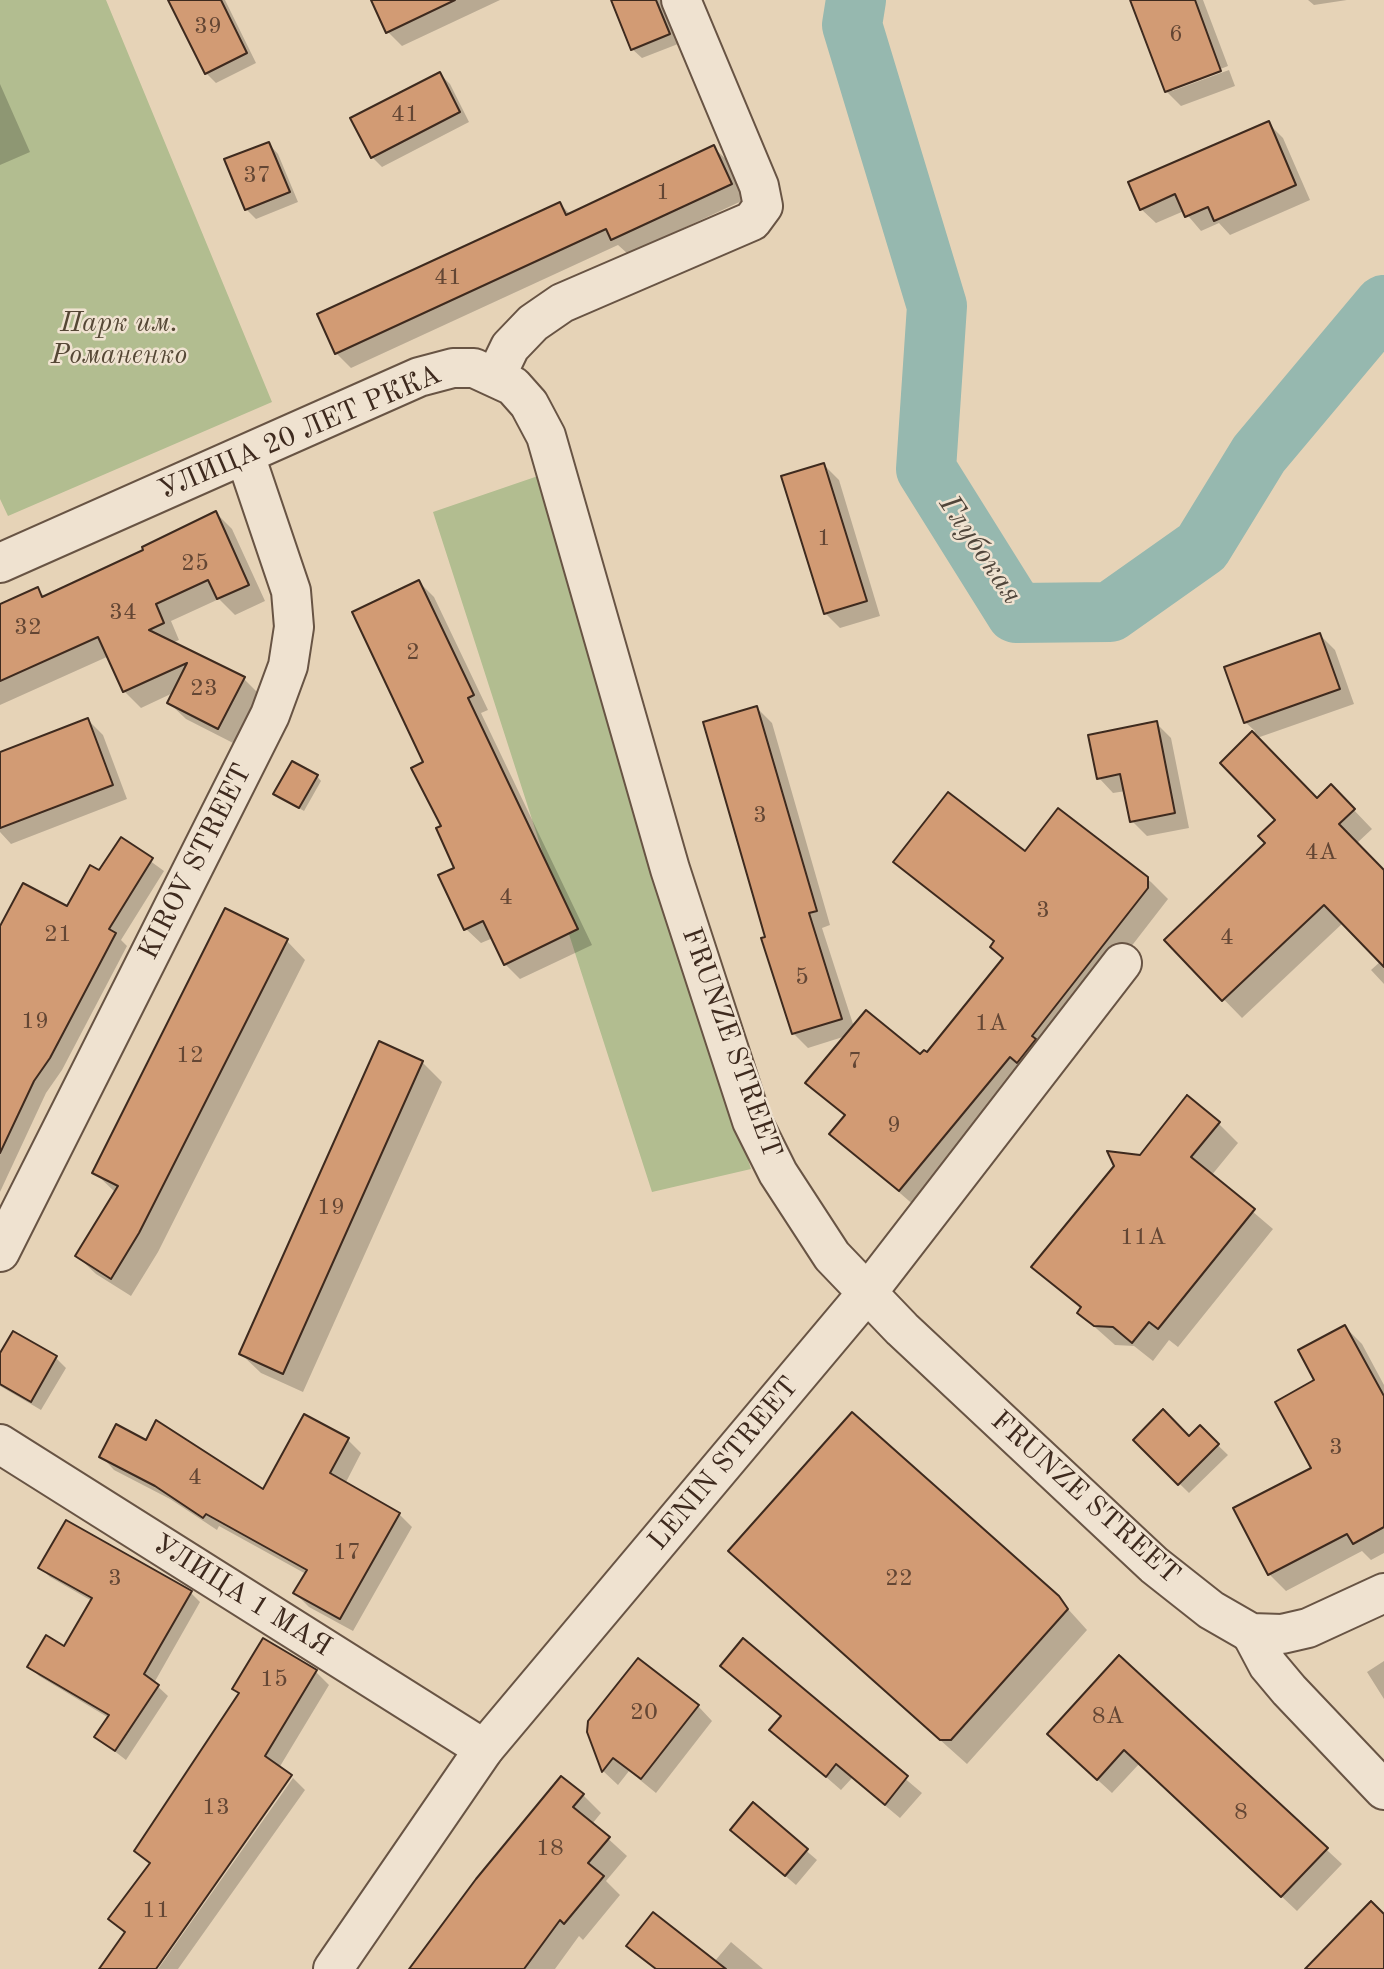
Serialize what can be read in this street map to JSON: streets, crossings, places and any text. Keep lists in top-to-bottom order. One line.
{"streets":{"street":["УЛИЦА 20 ЛЕТ РККА","KIROV STREET","FRUNZE STREET","LENIN STREET","УЛИЦА 1 МАЯ"]},"crossings":[["УЛИЦА 20 ЛЕТ РККА","KIROV STREET"],["УЛИЦА 20 ЛЕТ РККА","FRUNZE STREET"],["FRUNZE STREET","LENIN STREET"],["LENIN STREET","УЛИЦА 1 МАЯ"]],"water":["Глубокая"],"parks":["Парк им. Романенко"],"house_numbers":["39","6","41","37","1","41","1","25","34","32","2","23","3","4А","4","3","21","4","5","19","1А","12","7","9","19","11А","3","4","17","3","22","15","20","8А","13","8","18","11"]}
